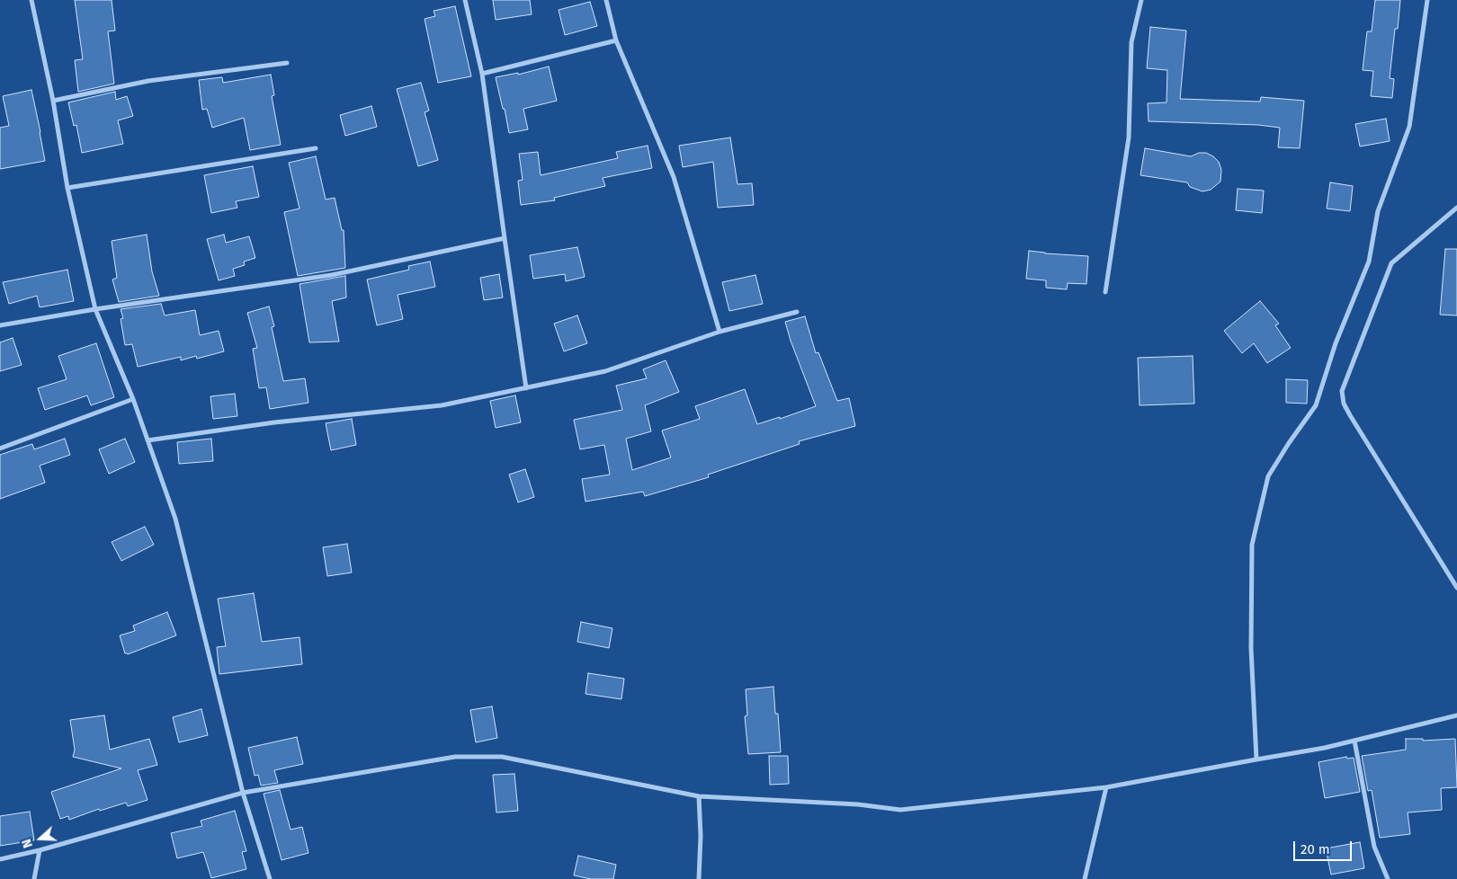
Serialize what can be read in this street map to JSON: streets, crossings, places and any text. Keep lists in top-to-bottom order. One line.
{"scale_bar":"20 m","north":"left"}
